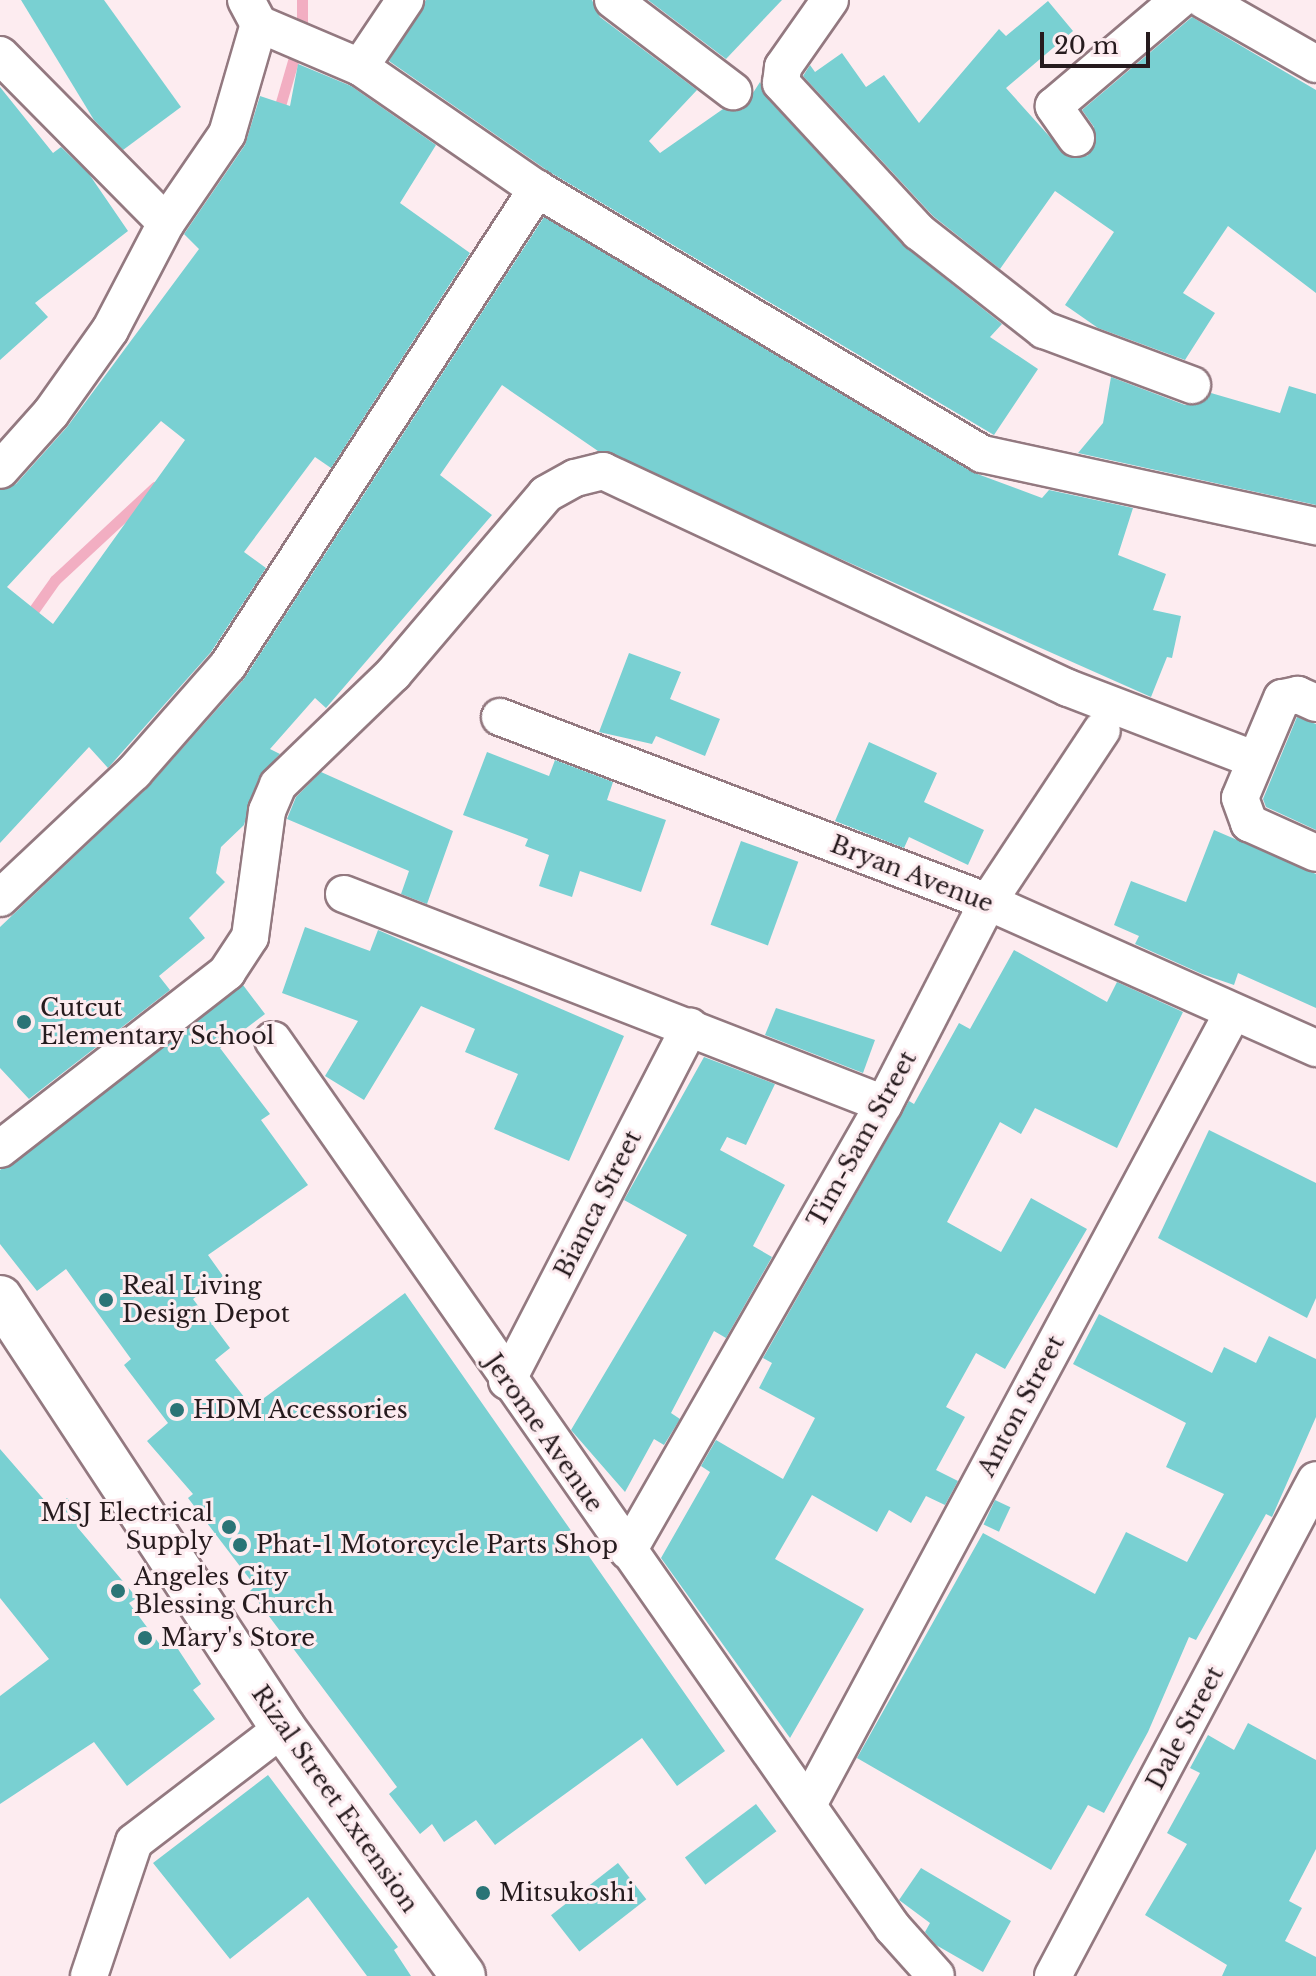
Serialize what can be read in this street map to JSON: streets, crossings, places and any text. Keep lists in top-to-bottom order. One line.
{"streets":{"main road":["Rizal Street Extension"],"street":["Bryan Avenue","Tim-Sam Street","Bianca Street","Anton Street","Jerome Avenue","Dale Street"]},"crossings":[["Bryan Avenue","Tim-Sam Street"],["Bryan Avenue","Anton Street"],["Tim-Sam Street","Jerome Avenue"],["Bianca Street","Jerome Avenue"],["Anton Street","Jerome Avenue"]],"places":["Cutcut Elementary School","Real Living Design Depot","HDM Accessories","MSJ Electrical Supply","Phat-1 Motorcycle Parts Shop","Angeles City Blessing Church","Mary's Store","Mitsukoshi"],"scale_bar":"20 m"}
